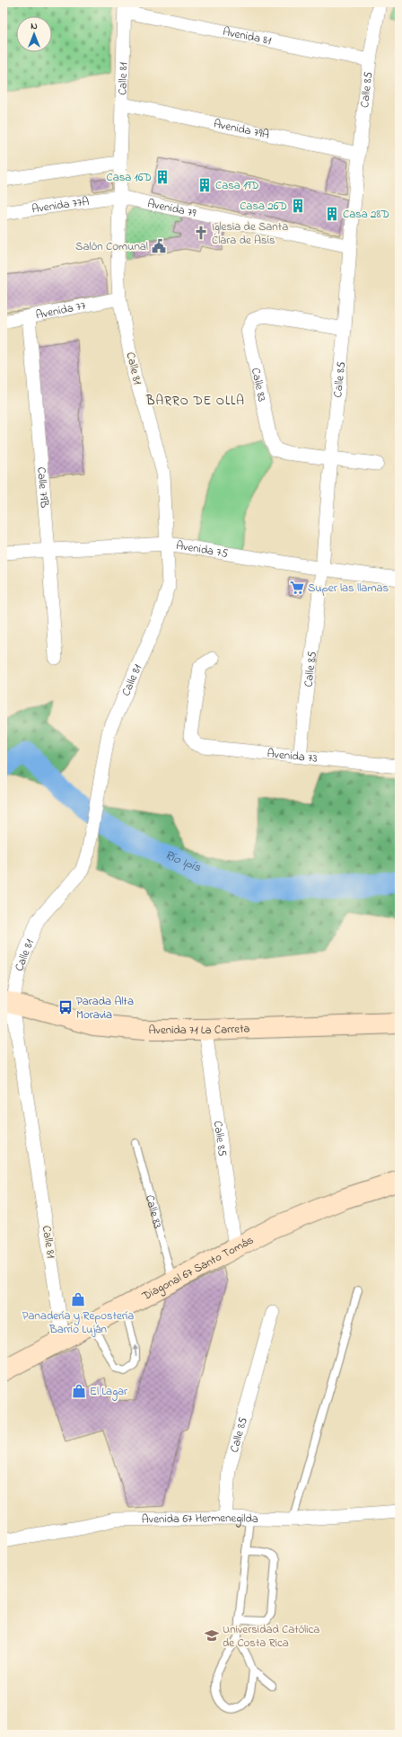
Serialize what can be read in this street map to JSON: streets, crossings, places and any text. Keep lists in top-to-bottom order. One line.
{"streets":{"main road":["Avenida 71 La Carreta","Diagonal 67 Santo Tomás"],"street":["Avenida 81","Calle 81","Calle 85","Avenida 79A","Avenida 77A","Avenida 79","Avenida 77","Calle 83","Calle 79B","Avenida 75","Avenida 73","Avenida 67 Hermenegilda"]},"crossings":[["Avenida 81","Calle 81"],["Avenida 81","Calle 85"],["Calle 81","Avenida 79A"],["Calle 81","Avenida 77A"],["Calle 81","Avenida 79"],["Calle 81","Avenida 77"],["Calle 81","Avenida 75"],["Calle 81","Avenida 71 La Carreta"],["Calle 81","Diagonal 67 Santo Tomás"],["Calle 85","Avenida 79A"],["Calle 85","Avenida 79"],["Calle 85","Calle 83"],["Calle 85","Avenida 75"],["Calle 85","Avenida 73"],["Calle 85","Avenida 71 La Carreta"],["Calle 85","Diagonal 67 Santo Tomás"],["Calle 85","Avenida 67 Hermenegilda"],["Avenida 77A","Avenida 79"],["Avenida 77","Calle 79B"],["Calle 83","Diagonal 67 Santo Tomás"],["Calle 79B","Avenida 75"]],"districts":["BARRO DE OLLA"],"water":["Río Ipís"],"places":{"building":["Casa 16D","Casa 19D","Casa 26D","Casa 28D"],"church":["Iglesia de Santa Clara de Asís"],"public building":["Salón Comunal"],"supermarket":["Super las llamas"],"bus stop":["Parada Alta Moravia"],"shop":["Panadería y Repostería Barrio Luján","El Lagar"],"school or university":["Universidad Católica de Costa Rica"]},"north":"top"}
